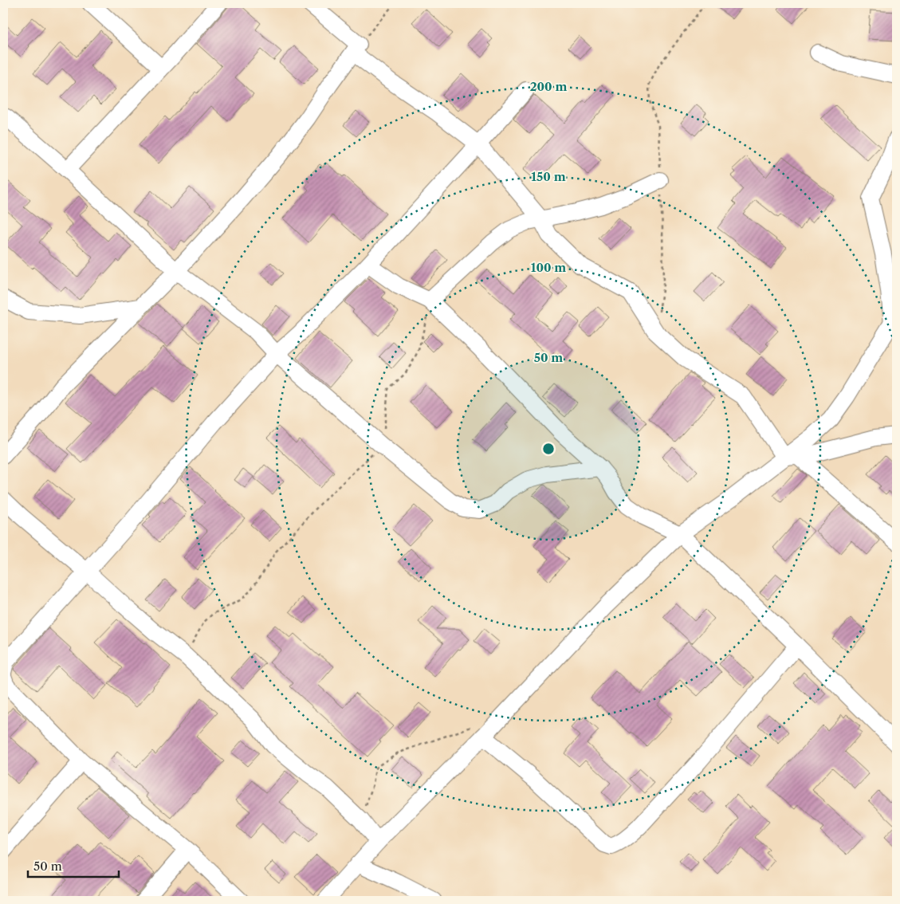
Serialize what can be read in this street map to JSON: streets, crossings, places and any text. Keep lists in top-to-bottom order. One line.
{"scale_bar":"50 m","rings":["200 m","150 m","100 m","50 m"]}
